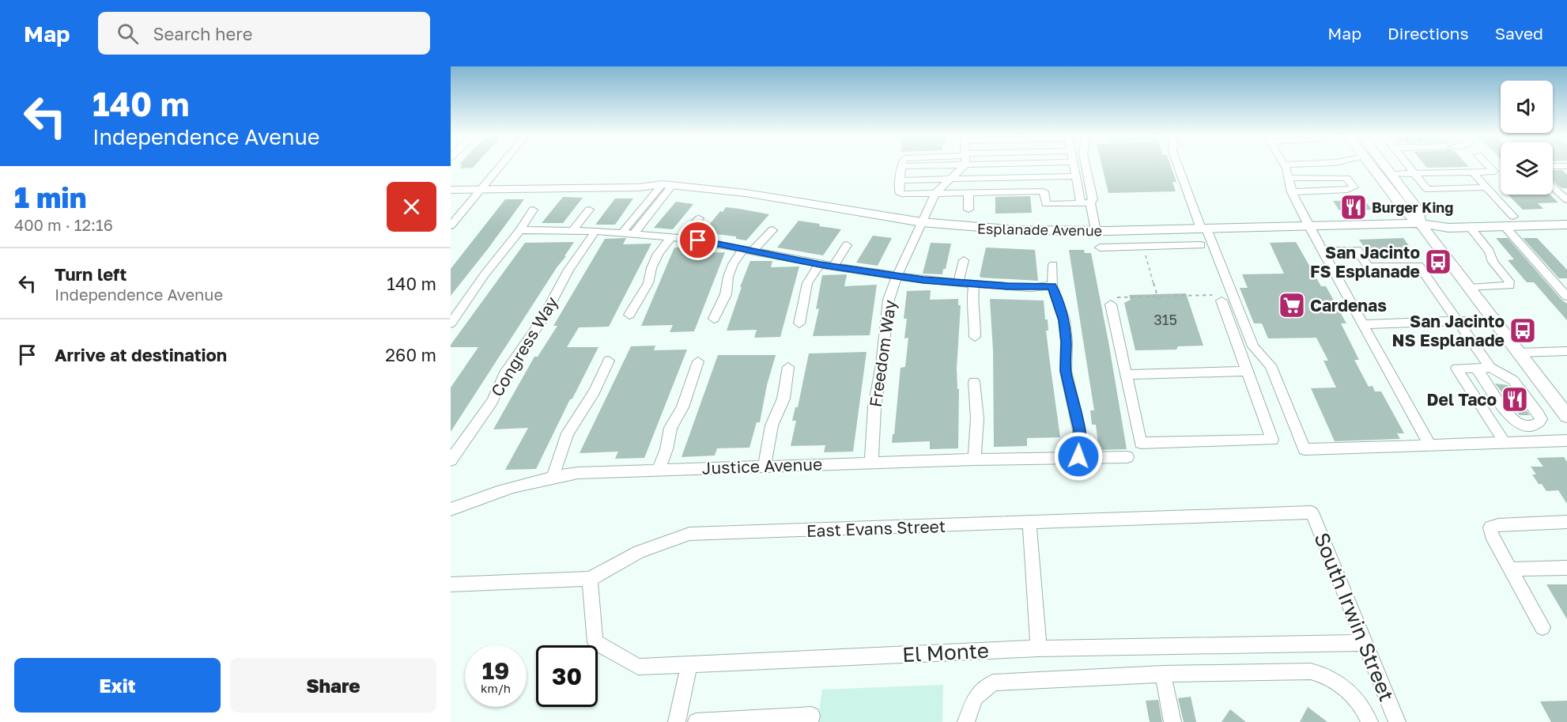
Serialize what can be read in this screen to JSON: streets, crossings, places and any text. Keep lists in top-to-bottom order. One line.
{"streets":{"main road":["Esplanade Avenue"],"street":["Congress Way","Freedom Way","Justice Avenue","East Evans Street","South Irwin Street","El Monte"]},"crossings":[["Esplanade Avenue","Freedom Way"],["Freedom Way","Justice Avenue"],["East Evans Street","South Irwin Street"],["East Evans Street","El Monte"],["South Irwin Street","El Monte"]],"places":{"restaurant":["Burger King","Del Taco"],"bus stop":["San Jacinto FS Esplanade","San Jacinto NS Esplanade"],"supermarket":["Cardenas"]},"house_numbers":["315"],"page":{"header":"Map","search":"Search here","nav":["Map","Directions","Saved"],"turn":["140 m","Independence Avenue"],"heading":["1 min","400 m · 12:16"],"list":[{"name":"Turn left","note":"Independence Avenue","value":"140 m"},{"name":"Arrive at destination","value":"260 m"}],"speed":"19 km/h","limit":"30","buttons":["Exit","Share"]}}
